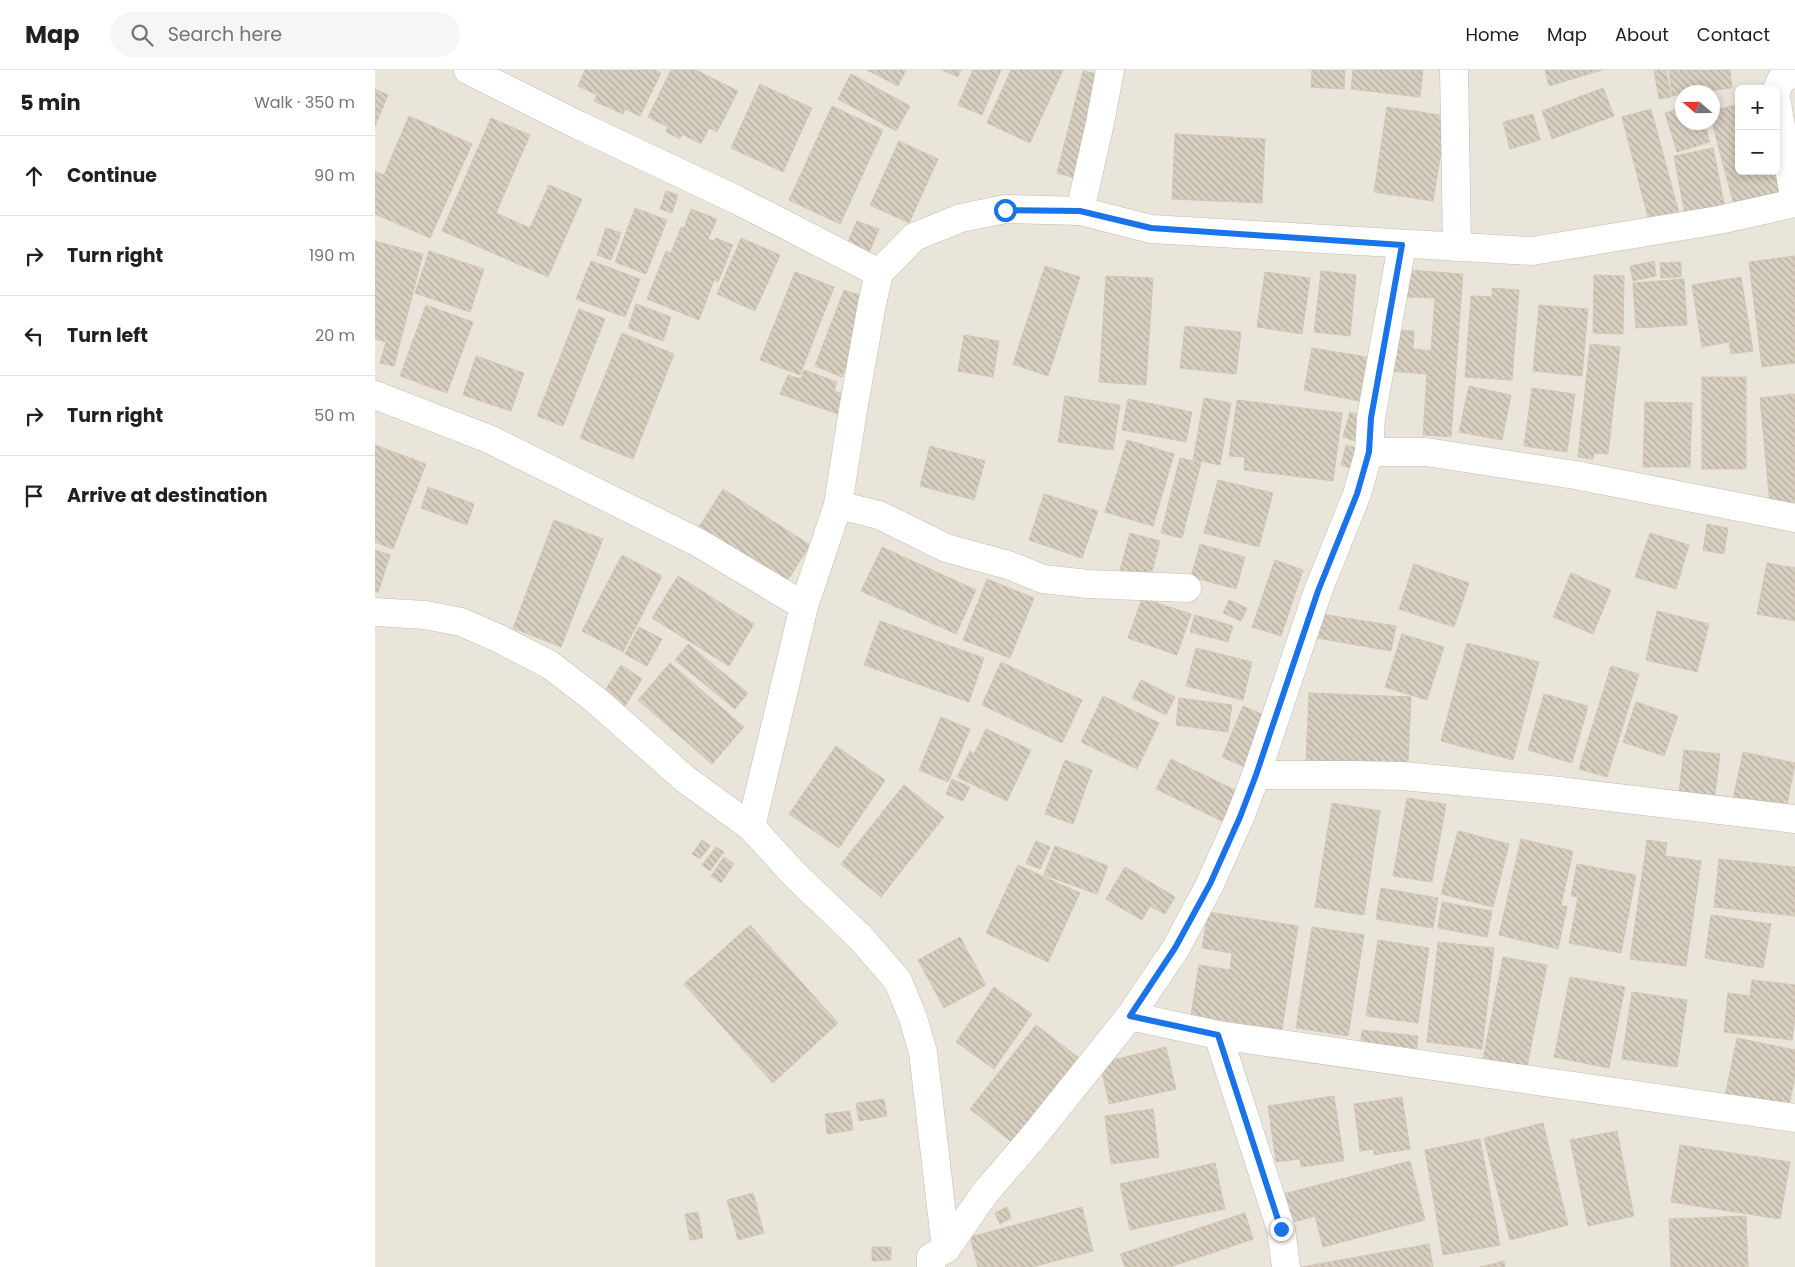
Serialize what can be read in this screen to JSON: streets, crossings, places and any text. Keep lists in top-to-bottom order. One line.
{"north":"left","page":{"header":"Map","search":"Search here","nav":["Home","Map","About","Contact"],"heading":["5 min","Walk · 350 m"],"map_buttons":["+","−"],"list":[["Continue","90 m"],["Turn right","190 m"],["Turn left","20 m"],["Turn right","50 m"],"Arrive at destination"]}}
